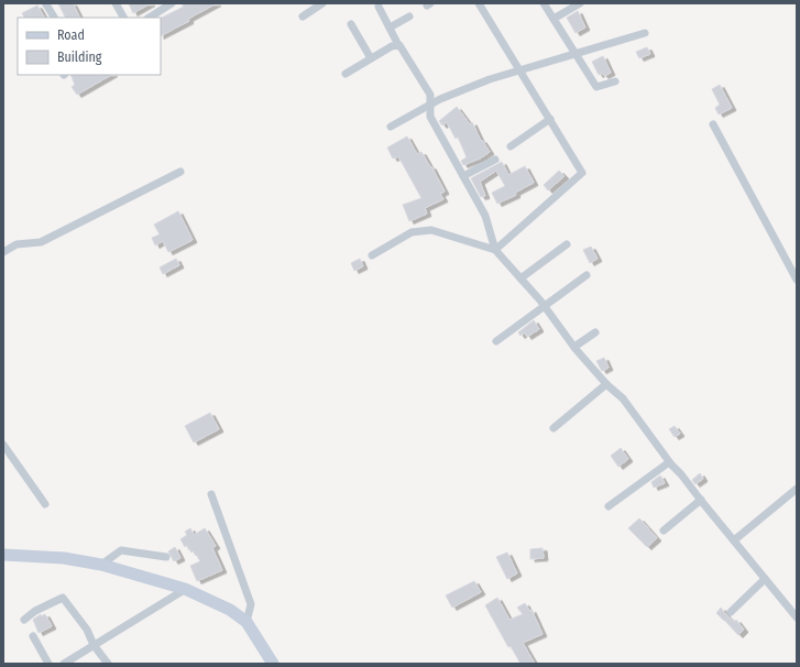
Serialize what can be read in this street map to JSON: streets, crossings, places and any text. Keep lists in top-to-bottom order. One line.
{"legend":["Road","Building"]}
